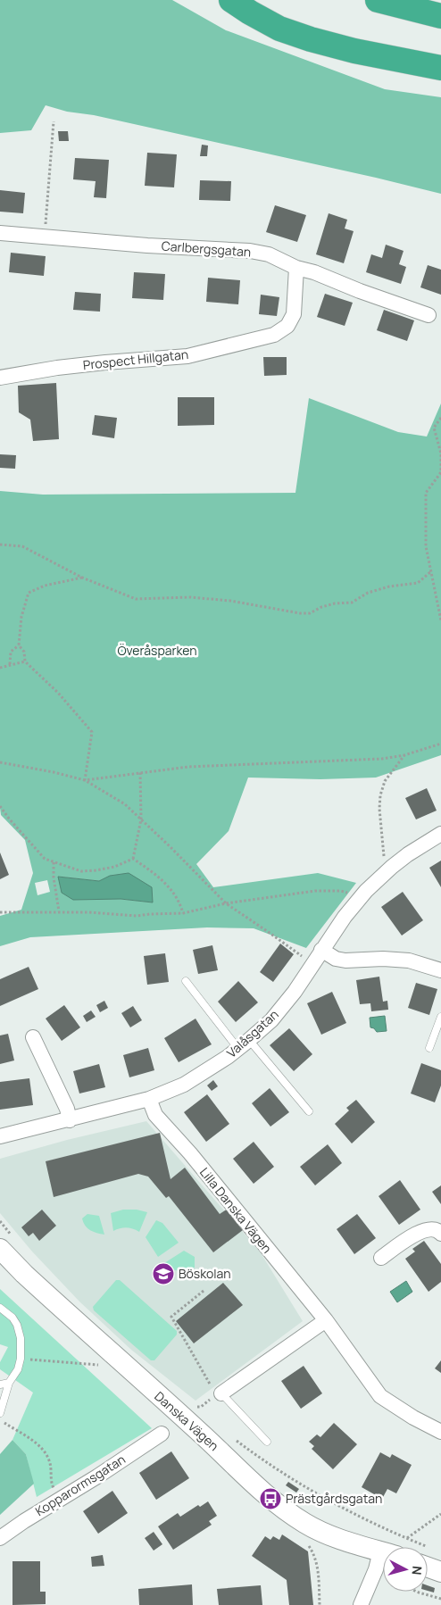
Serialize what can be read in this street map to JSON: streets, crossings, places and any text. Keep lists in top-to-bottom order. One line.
{"streets":{"street":["Carlbergsgatan","Prospect Hillgatan","Valåsgatan","Lilla Danska Vägen","Danska Vägen","Kopparormsgatan"]},"crossings":[["Carlbergsgatan","Prospect Hillgatan"],["Valåsgatan","Lilla Danska Vägen"]],"parks":["Överåsparken"],"places":{"school or university":["Böskolan"],"bus stop":["Prästgårdsgatan"]},"north":"right"}
